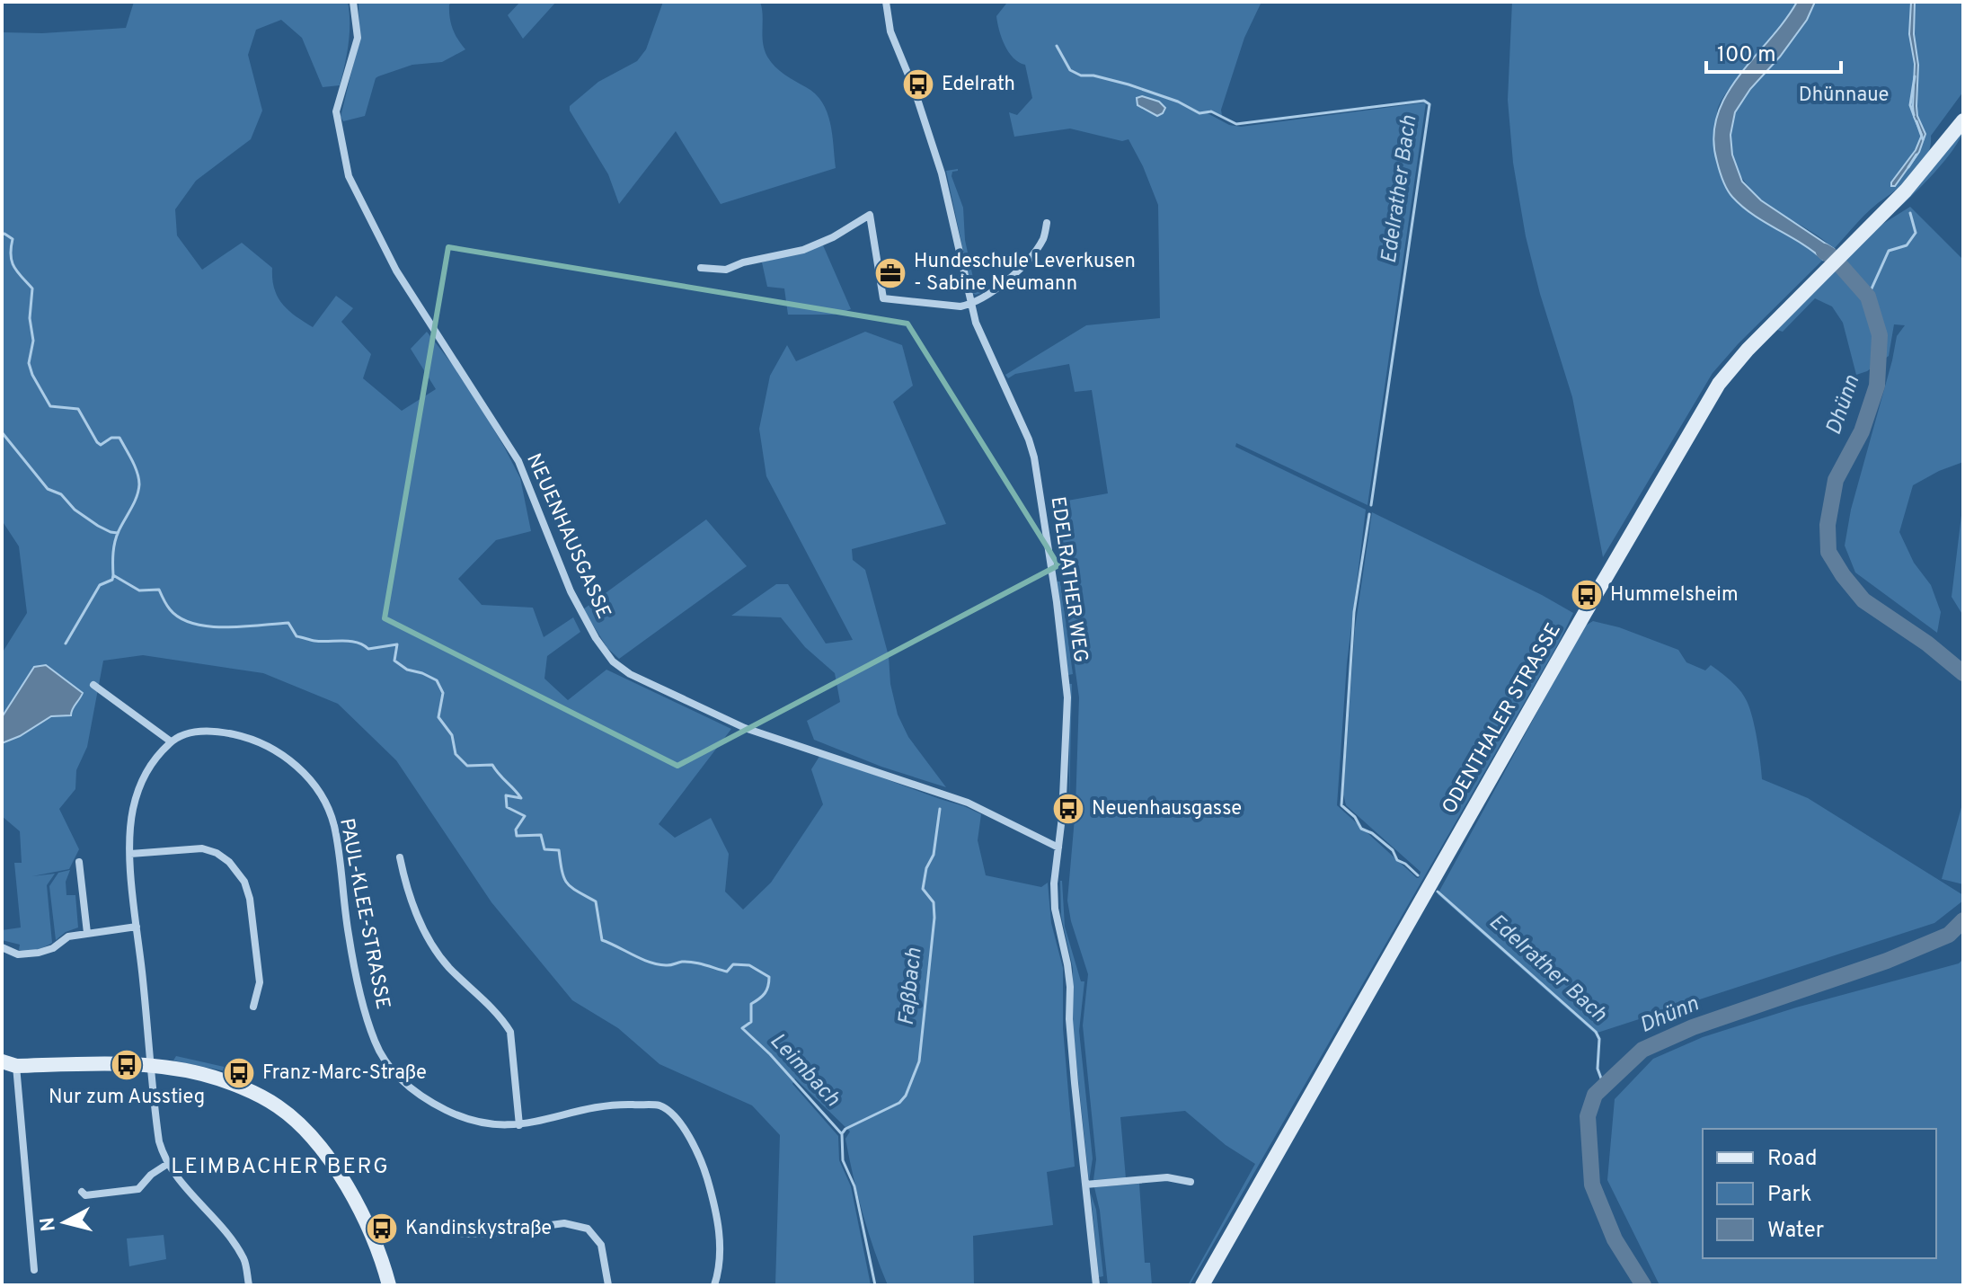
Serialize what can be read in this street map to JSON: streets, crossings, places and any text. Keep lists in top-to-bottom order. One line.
{"streets":{"main road":["ODENTHALER STRASSE"],"street":["NEUENHAUSGASSE","EDELRATHER WEG","PAUL-KLEE-STRASSE"]},"crossings":[["NEUENHAUSGASSE","EDELRATHER WEG"]],"districts":["LEIMBACHER BERG"],"water":["Edelrather Bach","Dhünn","Faßbach","Leimbach"],"parks":["Dhünnaue"],"places":{"bus stop":["Edelrath","Hummelsheim","Neuenhausgasse","Nur zum Ausstieg","Franz-Marc-Straße","Kandinskystraße"],"office":["Hundeschule Leverkusen - Sabine Neumann"]},"legend":["Road","Park","Water"],"scale_bar":"100 m","north":"left"}
